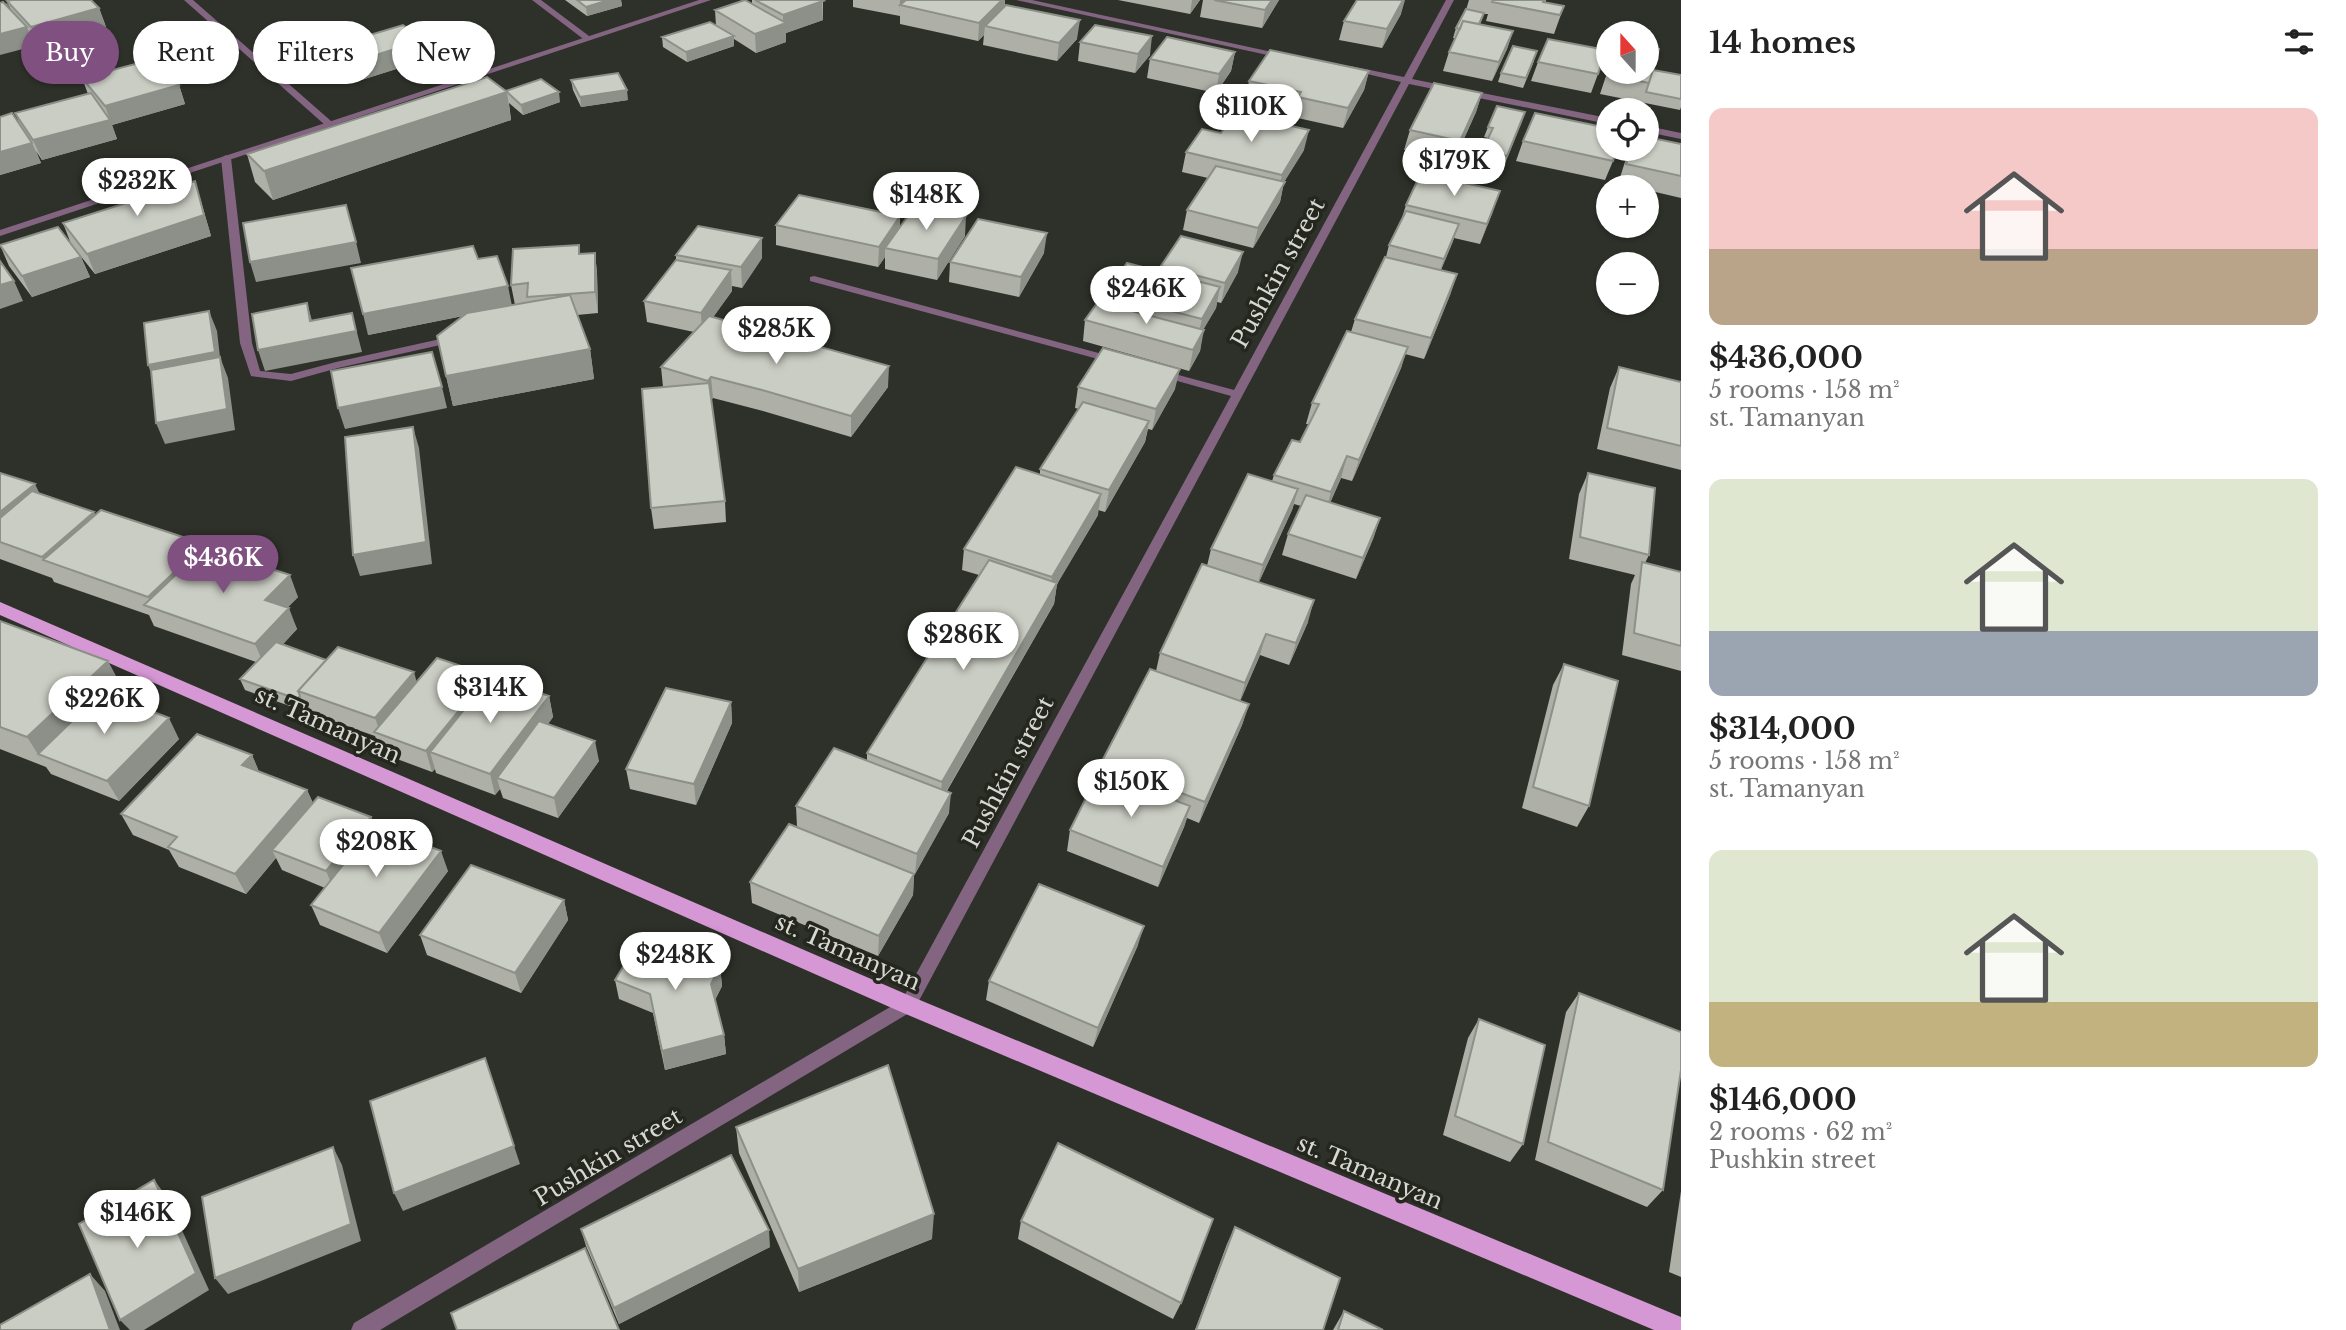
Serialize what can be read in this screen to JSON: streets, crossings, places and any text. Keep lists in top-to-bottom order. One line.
{"streets":{"main road":["st. Tamanyan"],"street":["Pushkin street"]},"crossings":[["Pushkin street","st. Tamanyan"]],"north":"top","page":{"heading":"14 homes","map_buttons":["+","−"],"chip":["Buy","Rent","Filters","New"],"price":["$110K","$179K","$232K","$148K","$246K","$285K","$436K","$286K","$314K","$226K","$150K","$208K","$248K","$146K"],"list":[{"name":"$436,000","note":"5 rooms · 158 m² · st. Tamanyan"},{"name":"$314,000","note":"5 rooms · 158 m² · st. Tamanyan"},{"name":"$146,000","note":"2 rooms · 62 m² · Pushkin street"}]}}
